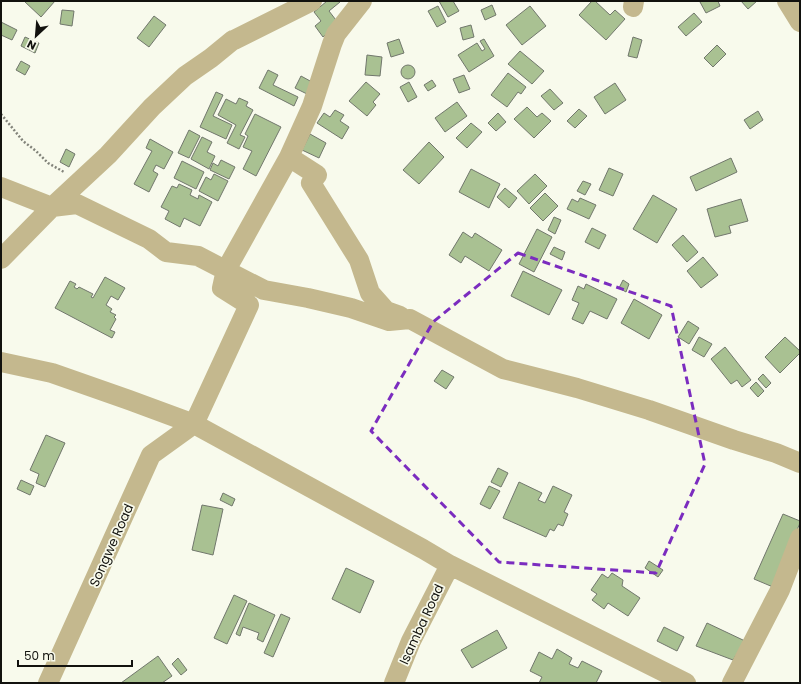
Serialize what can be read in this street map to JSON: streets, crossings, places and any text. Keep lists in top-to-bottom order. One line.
{"streets":{"street":["Songwe Road","Isamba Road"]},"scale_bar":"50 m","north":"bottom left"}
